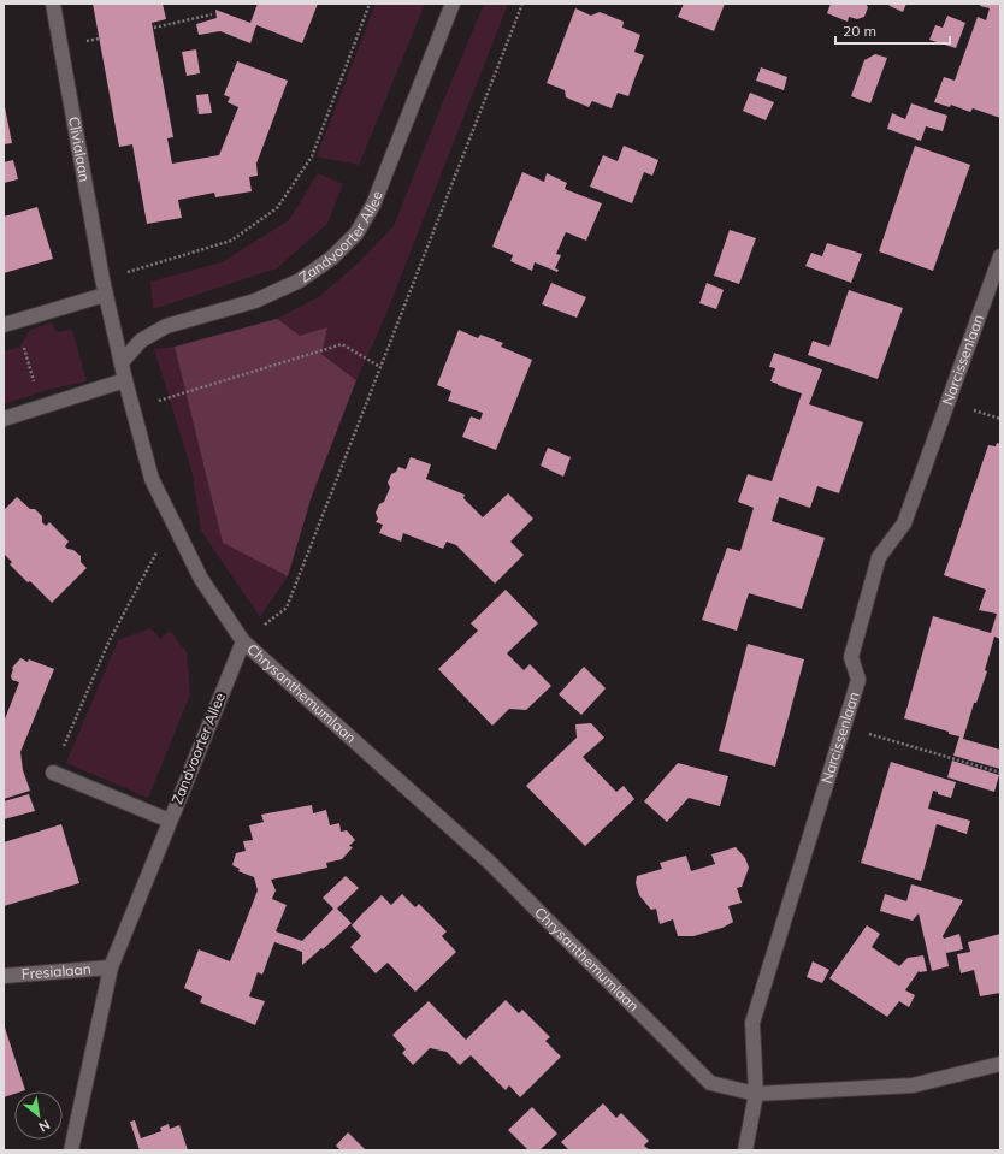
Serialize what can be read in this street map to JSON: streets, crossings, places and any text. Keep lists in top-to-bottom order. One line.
{"streets":{"street":["Clivialaan","Zandvoorter Allee","Narcissenlaan","Chrysanthemumlaan","Fresialaan"]},"crossings":[["Zandvoorter Allee","Chrysanthemumlaan"],["Zandvoorter Allee","Fresialaan"],["Narcissenlaan","Chrysanthemumlaan"]],"scale_bar":"20 m","north":"bottom right"}
